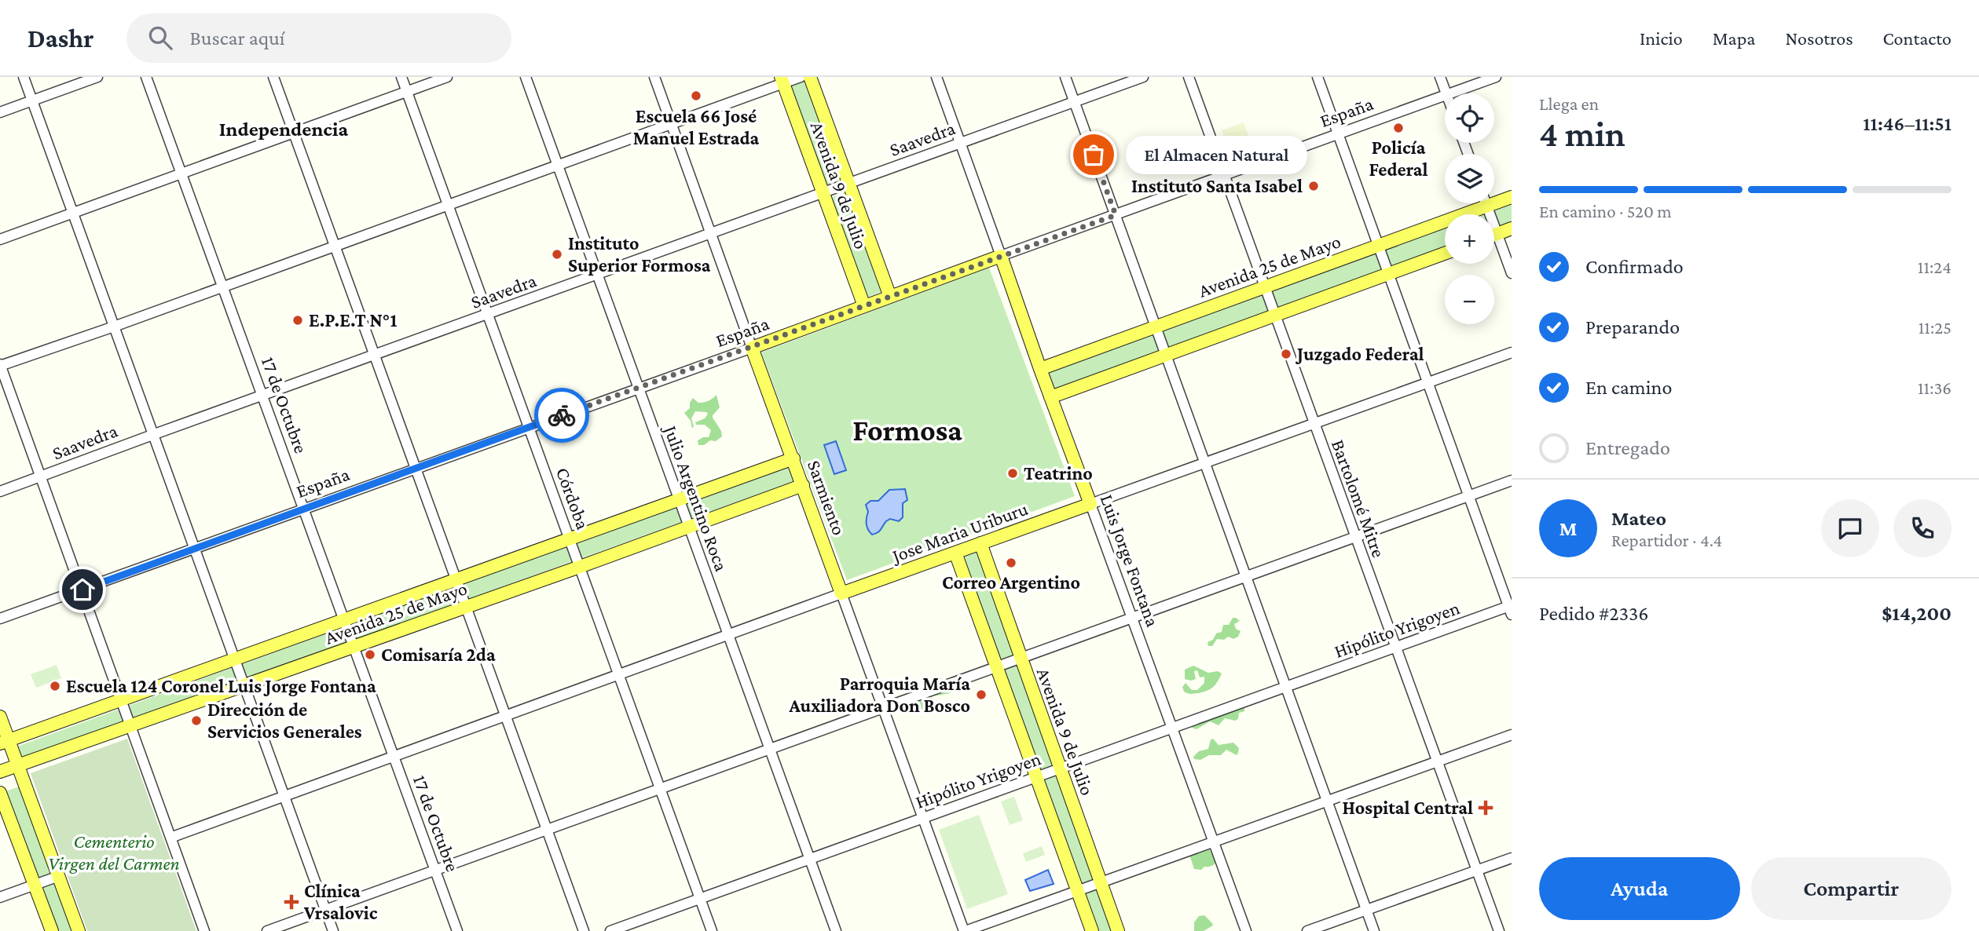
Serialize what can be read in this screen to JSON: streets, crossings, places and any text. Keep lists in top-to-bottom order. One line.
{"streets":{"main road":["España","Avenida 9 de Julio","Avenida 25 de Mayo","Sarmiento","Jose Maria Uriburu","Luis Jorge Fontana"],"street":["Saavedra","17 de Octubre","Córdoba","Julio Argentino Roca","Bartolomé Mitre","Hipólito Yrigoyen"]},"crossings":[["España","Avenida 9 de Julio"],["España","17 de Octubre"],["España","Sarmiento"],["España","Córdoba"],["España","Julio Argentino Roca"],["España","Bartolomé Mitre"],["España","Luis Jorge Fontana"],["Saavedra","Avenida 9 de Julio"],["Saavedra","17 de Octubre"],["Saavedra","Sarmiento"],["Saavedra","Córdoba"],["Saavedra","Julio Argentino Roca"],["Saavedra","Luis Jorge Fontana"],["Avenida 9 de Julio","Jose Maria Uriburu"],["Avenida 9 de Julio","Hipólito Yrigoyen"],["Avenida 25 de Mayo","17 de Octubre"],["Avenida 25 de Mayo","Sarmiento"],["Avenida 25 de Mayo","Córdoba"],["Avenida 25 de Mayo","Julio Argentino Roca"],["Avenida 25 de Mayo","Bartolomé Mitre"],["Avenida 25 de Mayo","Luis Jorge Fontana"],["Sarmiento","Jose Maria Uriburu"],["Sarmiento","Hipólito Yrigoyen"],["Córdoba","Hipólito Yrigoyen"],["Julio Argentino Roca","Hipólito Yrigoyen"],["Bartolomé Mitre","Hipólito Yrigoyen"],["Jose Maria Uriburu","Luis Jorge Fontana"],["Luis Jorge Fontana","Hipólito Yrigoyen"]],"districts":["Independencia","Formosa"],"parks":["Cementerio Virgen del Carmen"],"places":{"other":["Escuela 66 José Manuel Estrada","Policía Federal","El Almacen Natural","Instituto Santa Isabel","Instituto Superior Formosa","E.P.E.T N°1","Juzgado Federal","Teatrino","Correo Argentino","Comisaría 2da","Escuela 124 Coronel Luis Jorge Fontana","Parroquia María Auxiliadora Don Bosco","Dirección de Servicios Generales"],"health":["Hospital Central","Clínica Vrsalovic"]},"page":{"header":"Dashr","search":"Buscar aquí","nav":["Inicio","Mapa","Nosotros","Contacto"],"heading":["4 min","Llega en","11:46–11:51"],"panel":["Mateo","Repartidor · 4.4","Pedido #2336","$14,200"],"map_buttons":["+","−"],"bubble":"El Almacen Natural","bar":"En camino · 520 m","list":[["Confirmado","11:24"],["Preparando","11:25"],["En camino","11:36"],"Entregado"],"round":"M","buttons":["Ayuda","Compartir"]}}
